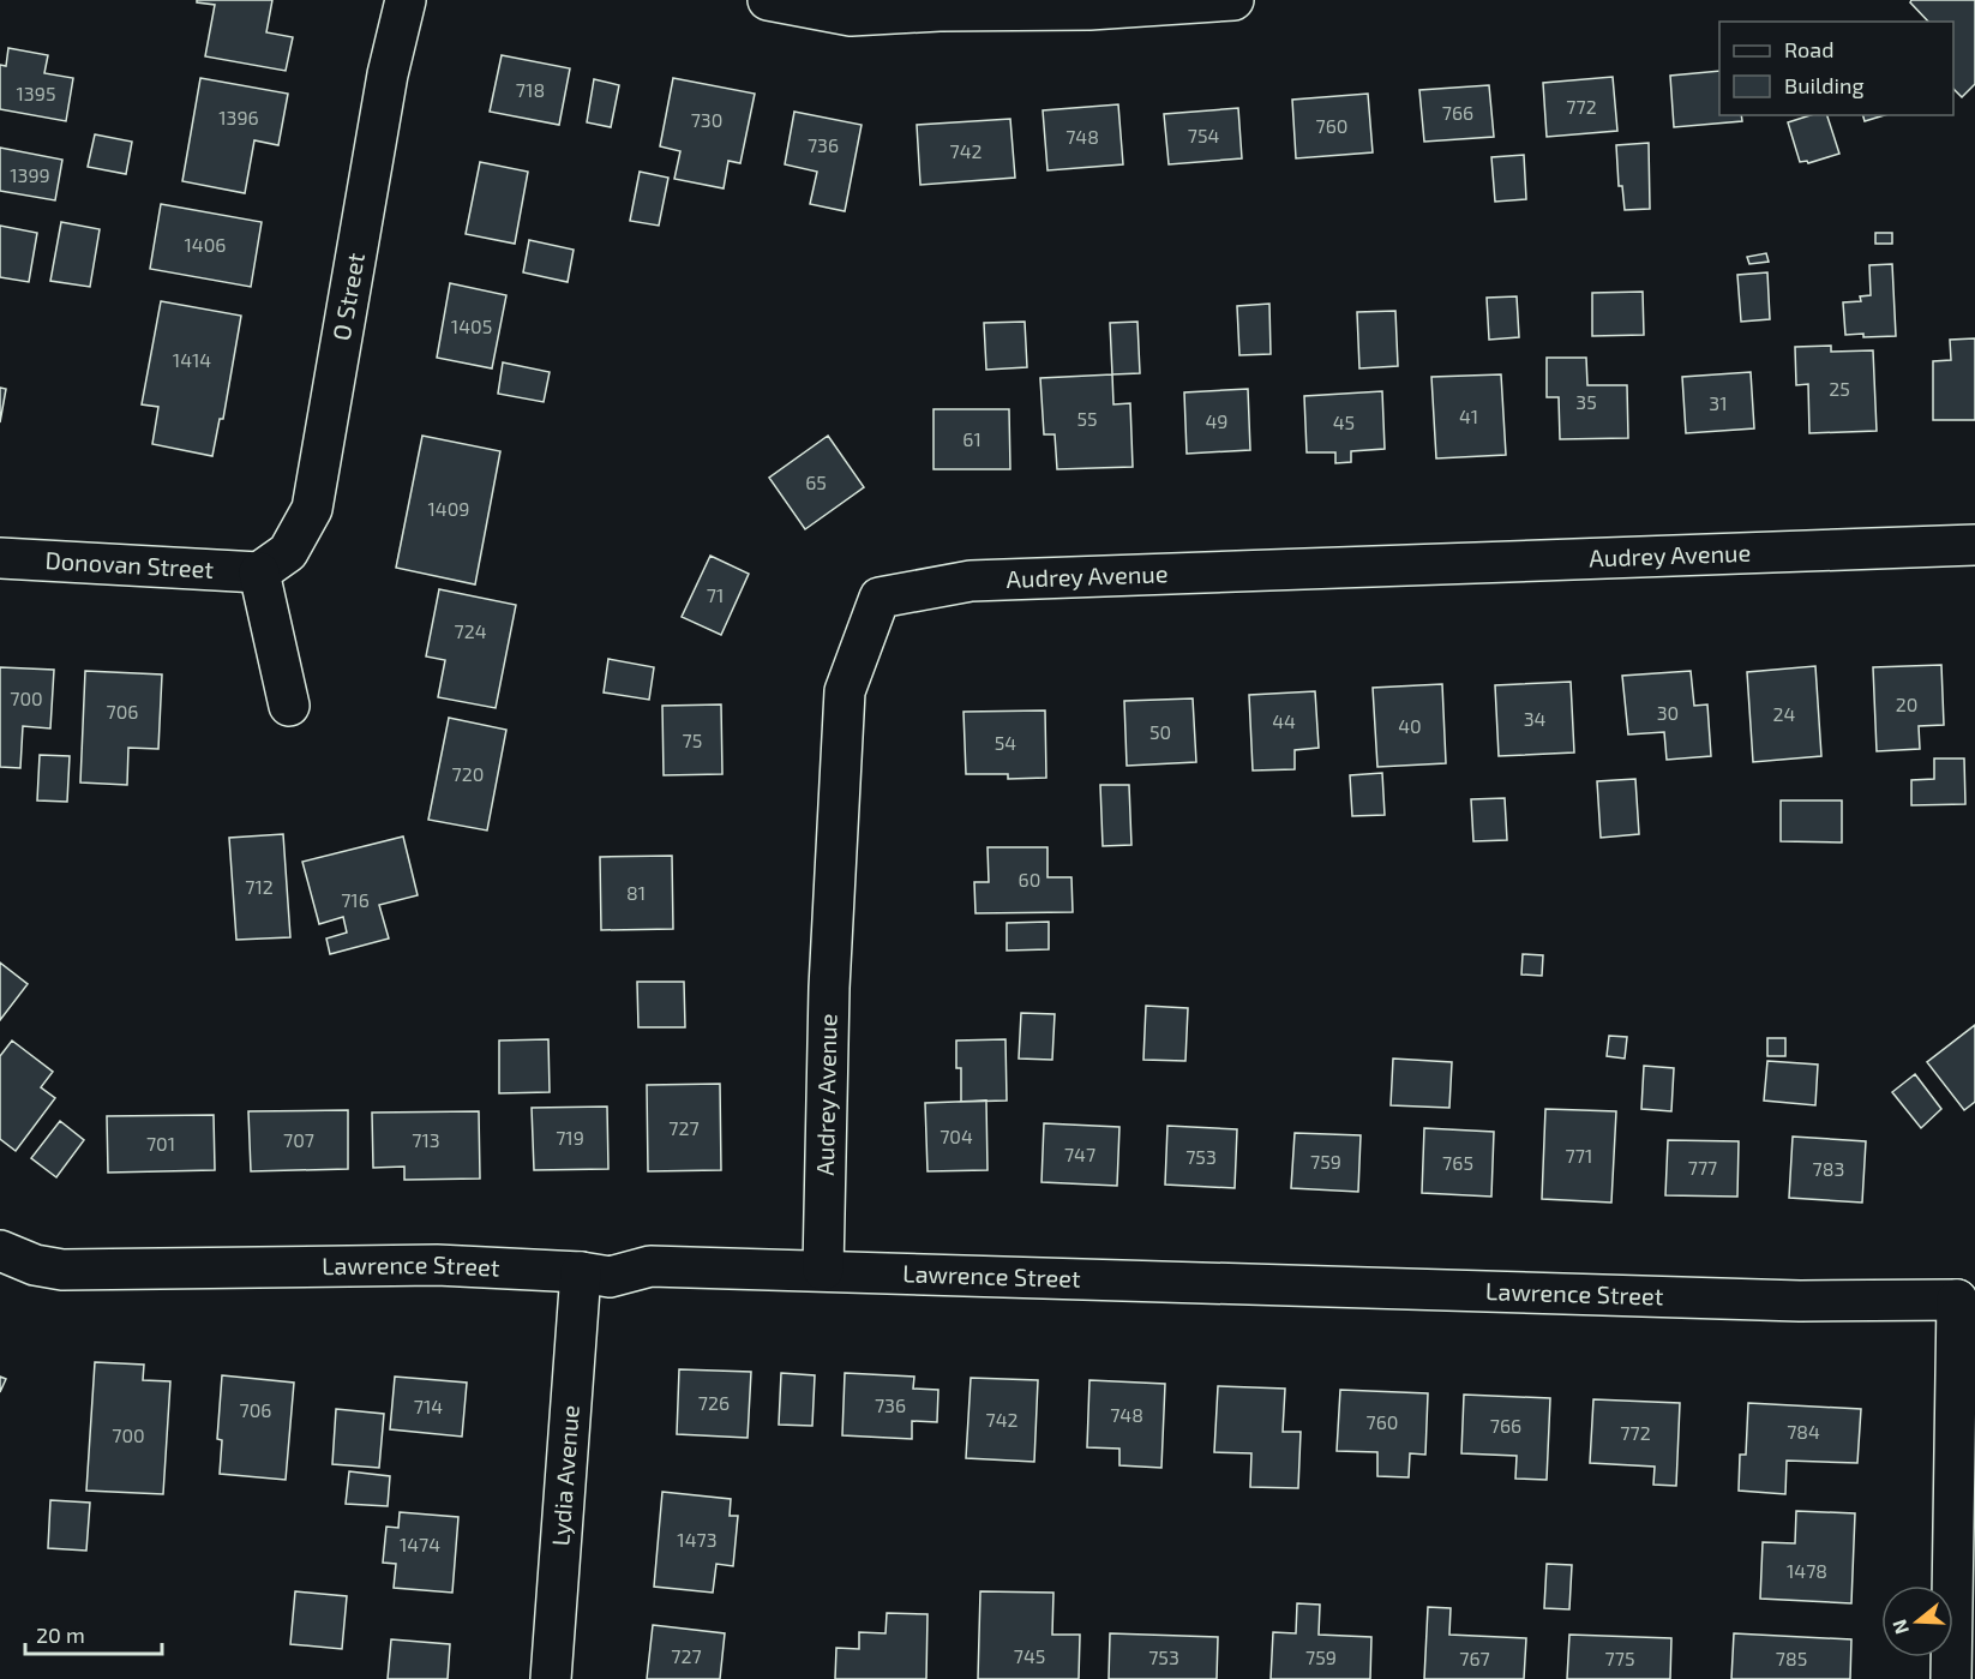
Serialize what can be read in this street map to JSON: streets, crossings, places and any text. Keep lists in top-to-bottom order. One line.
{"streets":{"street":["O Street","Audrey Avenue","Donovan Street","Lawrence Street","Lydia Avenue"]},"crossings":[["O Street","Donovan Street"],["Audrey Avenue","Lawrence Street"],["Lawrence Street","Lydia Avenue"]],"house_numbers":["718","1395","772","766","1396","730","760","754","748","736","742","1399","1406","1405","1414","25","35","31","41","55","49","45","61","65","1409","71","724","700","20","706","30","24","34","44","40","50","75","54","720","60","712","81","716","727","704","719","707","713","701","747","771","753","759","765","777","783","726","736","714","706","748","742","760","766","784","772","700","1473","1474","1478","727","745","753","759","767","775","785"],"legend":["Road","Building"],"scale_bar":"20 m","north":"left"}
